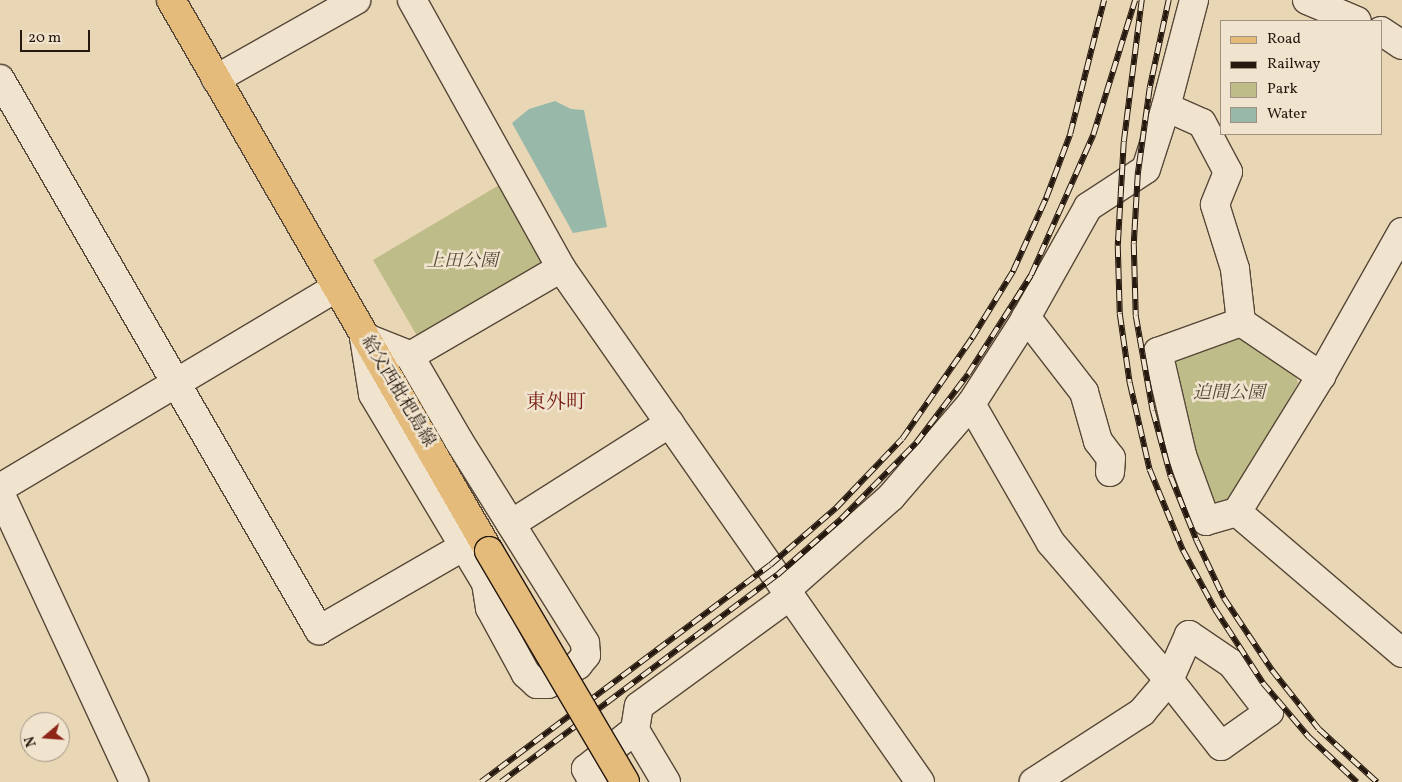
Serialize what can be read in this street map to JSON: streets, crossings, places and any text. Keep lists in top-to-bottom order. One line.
{"streets":{"main road":["給父西枇杷島線"]},"districts":["東外町"],"parks":["上田公園","迫間公園"],"legend":["Road","Railway","Park","Water"],"scale_bar":"20 m","north":"left"}
